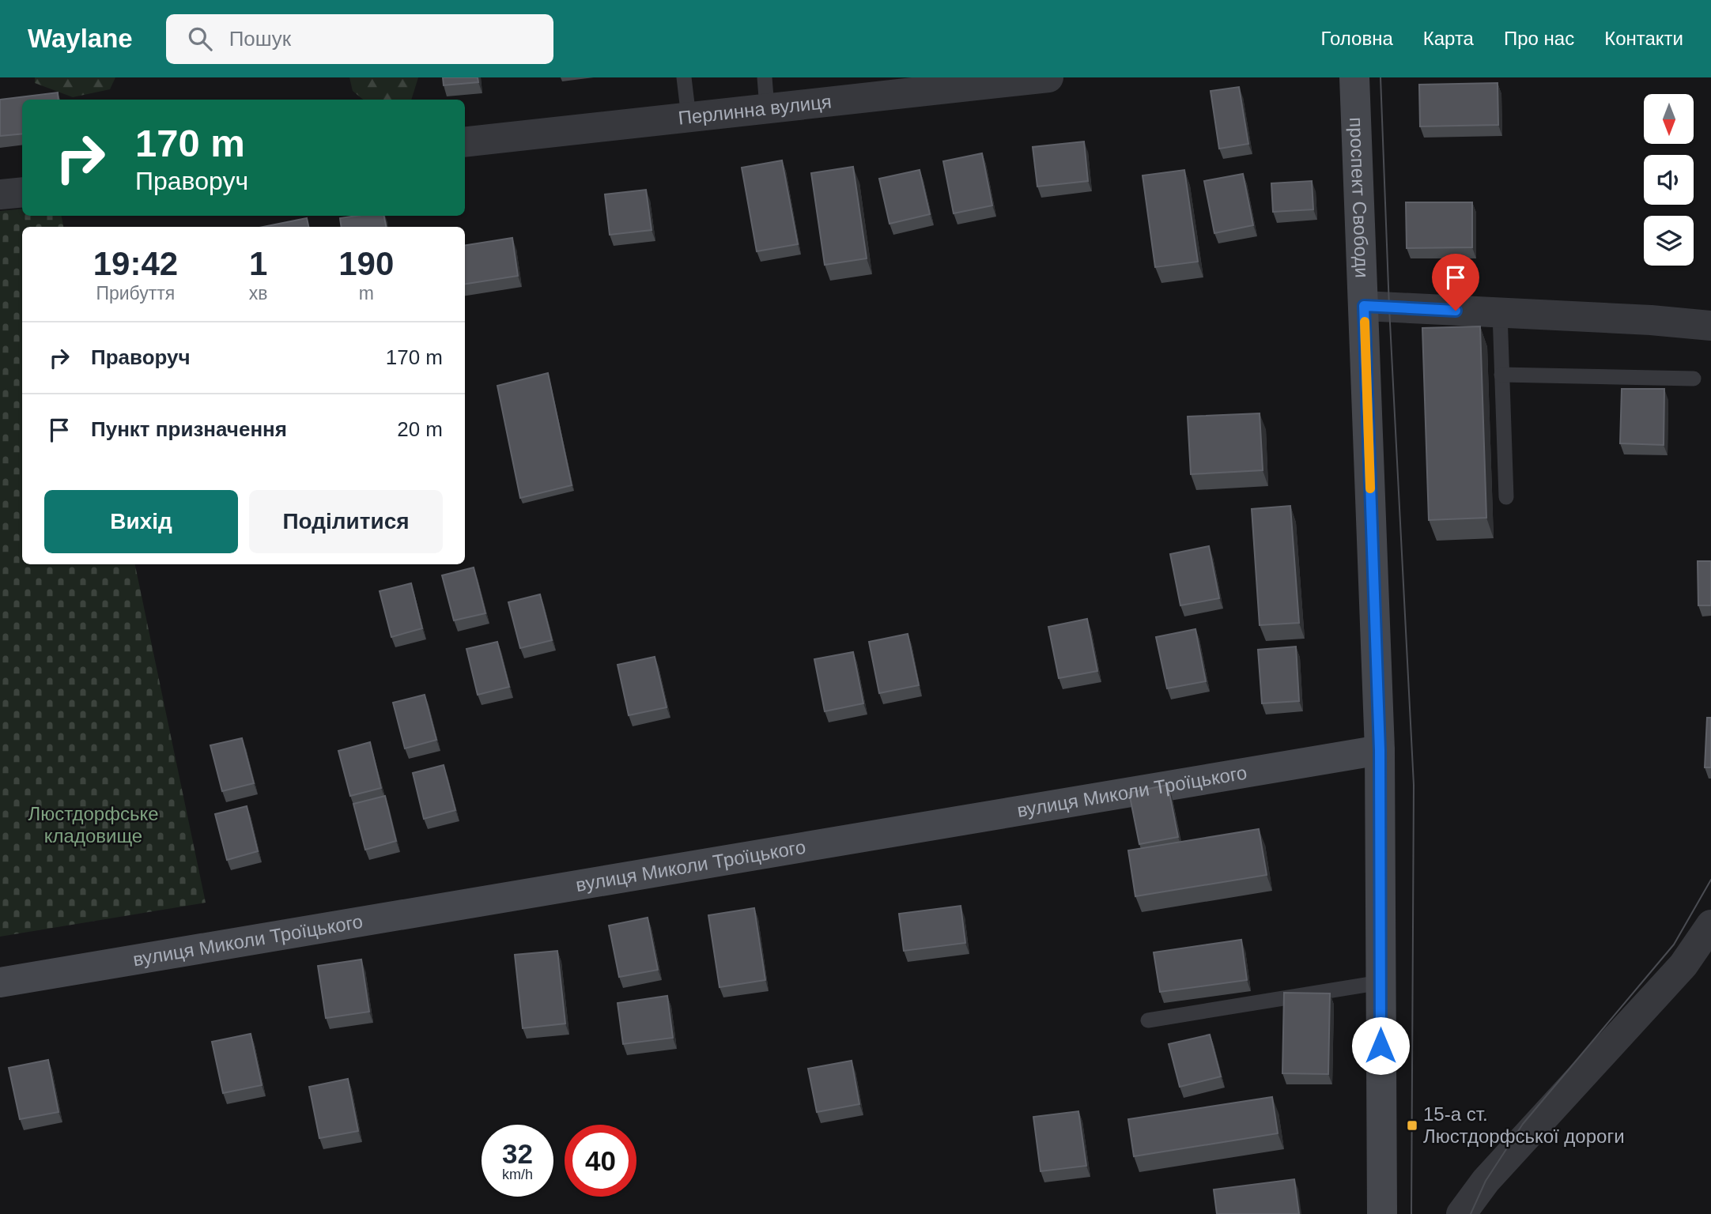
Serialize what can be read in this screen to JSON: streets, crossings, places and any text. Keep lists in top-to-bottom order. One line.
{"streets":{"street":["Перлинна вулиця","проспект Свободи","вулиця Миколи Троїцького"]},"crossings":[["проспект Свободи","вулиця Миколи Троїцького"]],"parks":["Люстдорфське кладовище"],"places":{"transit":["15-а ст. Люстдорфської дороги"]},"north":"bottom","page":{"header":"Waylane","search":"Пошук","nav":["Головна","Карта","Про нас","Контакти"],"turn":["170 m","Праворуч"],"eta":["19:42","Прибуття","1","хв","190","m"],"list":[{"name":"Праворуч","value":"170 m"},{"name":"Пункт призначення","value":"20 m"}],"buttons":["Вихід","Поділитися"],"speed":"32 km/h","limit":"40"}}
